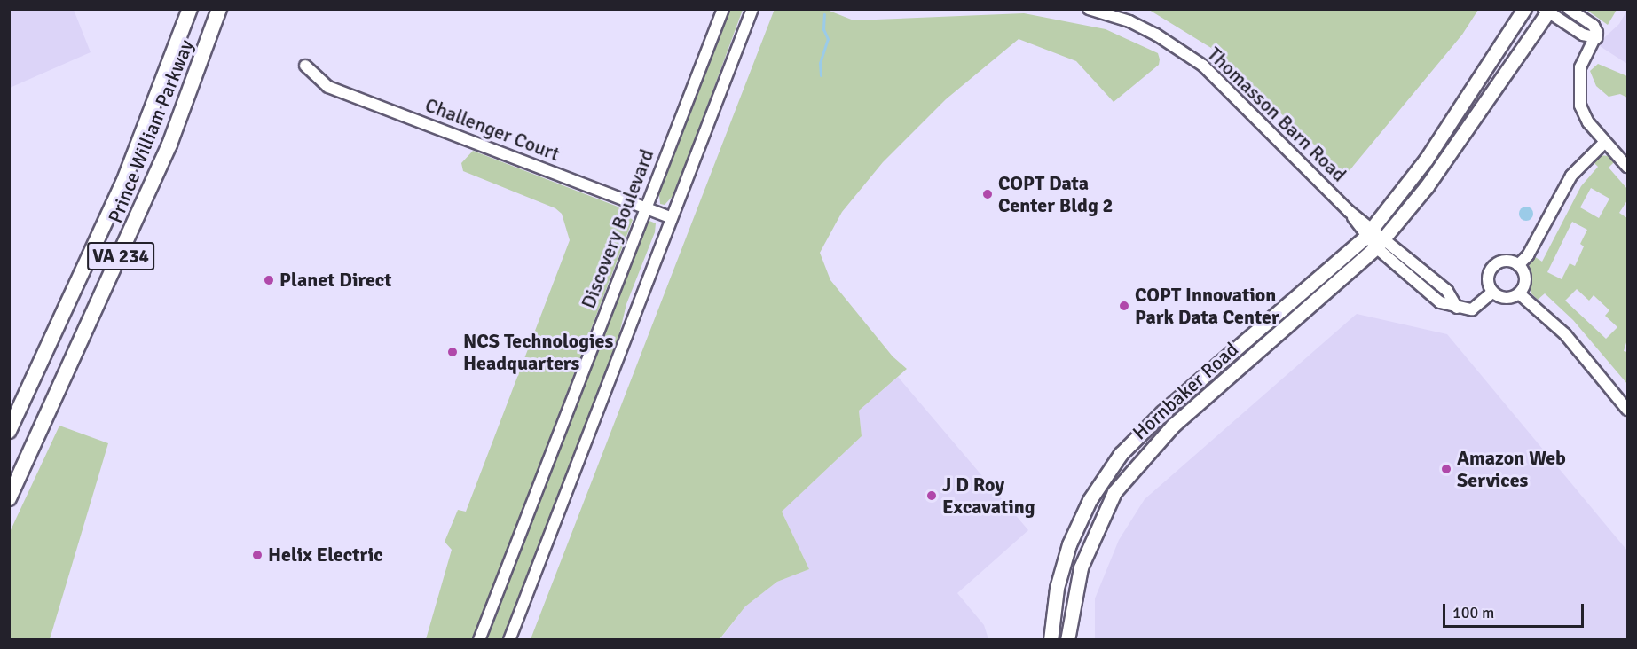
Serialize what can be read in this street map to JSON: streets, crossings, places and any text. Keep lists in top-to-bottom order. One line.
{"streets":{"highway":["Prince William Parkway","VA 234"],"main road":["Hornbaker Road"],"street":["Thomasson Barn Road","Challenger Court","Discovery Boulevard"]},"crossings":[["Thomasson Barn Road","Hornbaker Road"],["Challenger Court","Discovery Boulevard"]],"places":["COPT Data Center Bldg 2","Planet Direct","COPT Innovation Park Data Center","NCS Technologies Headquarters","Amazon Web Services","J D Roy Excavating","Helix Electric"],"scale_bar":"100 m"}
